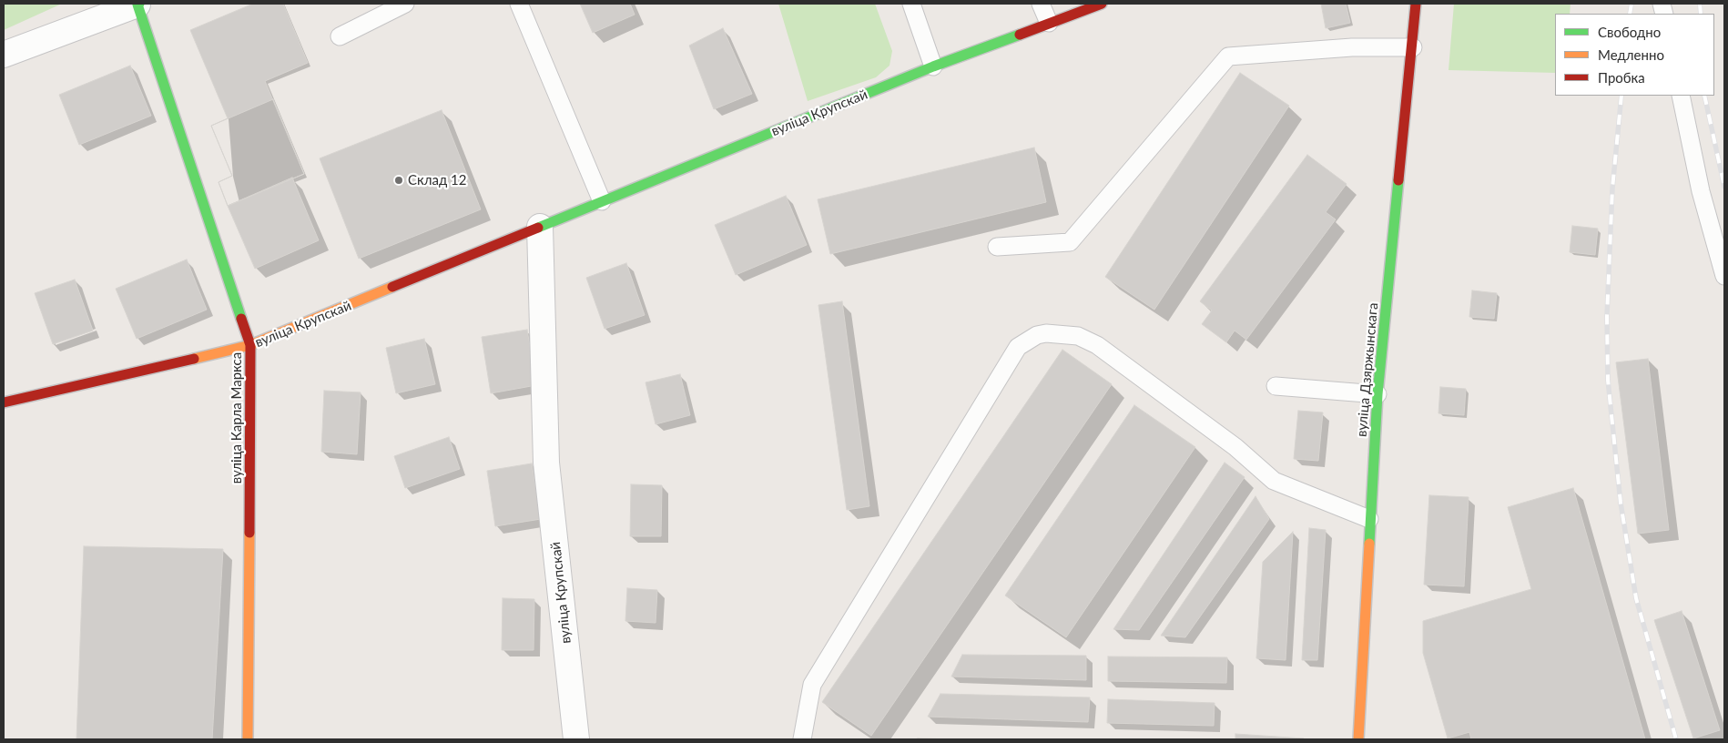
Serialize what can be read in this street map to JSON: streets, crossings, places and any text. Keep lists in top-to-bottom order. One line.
{"streets":{"street":["вуліца Крупскай","вуліца Дзяржынскага","вуліца Карла Маркса"]},"crossings":[["вуліца Крупскай","вуліца Карла Маркса"]],"places":["Склад 12"],"legend":["Свободно","Медленно","Пробка"]}
